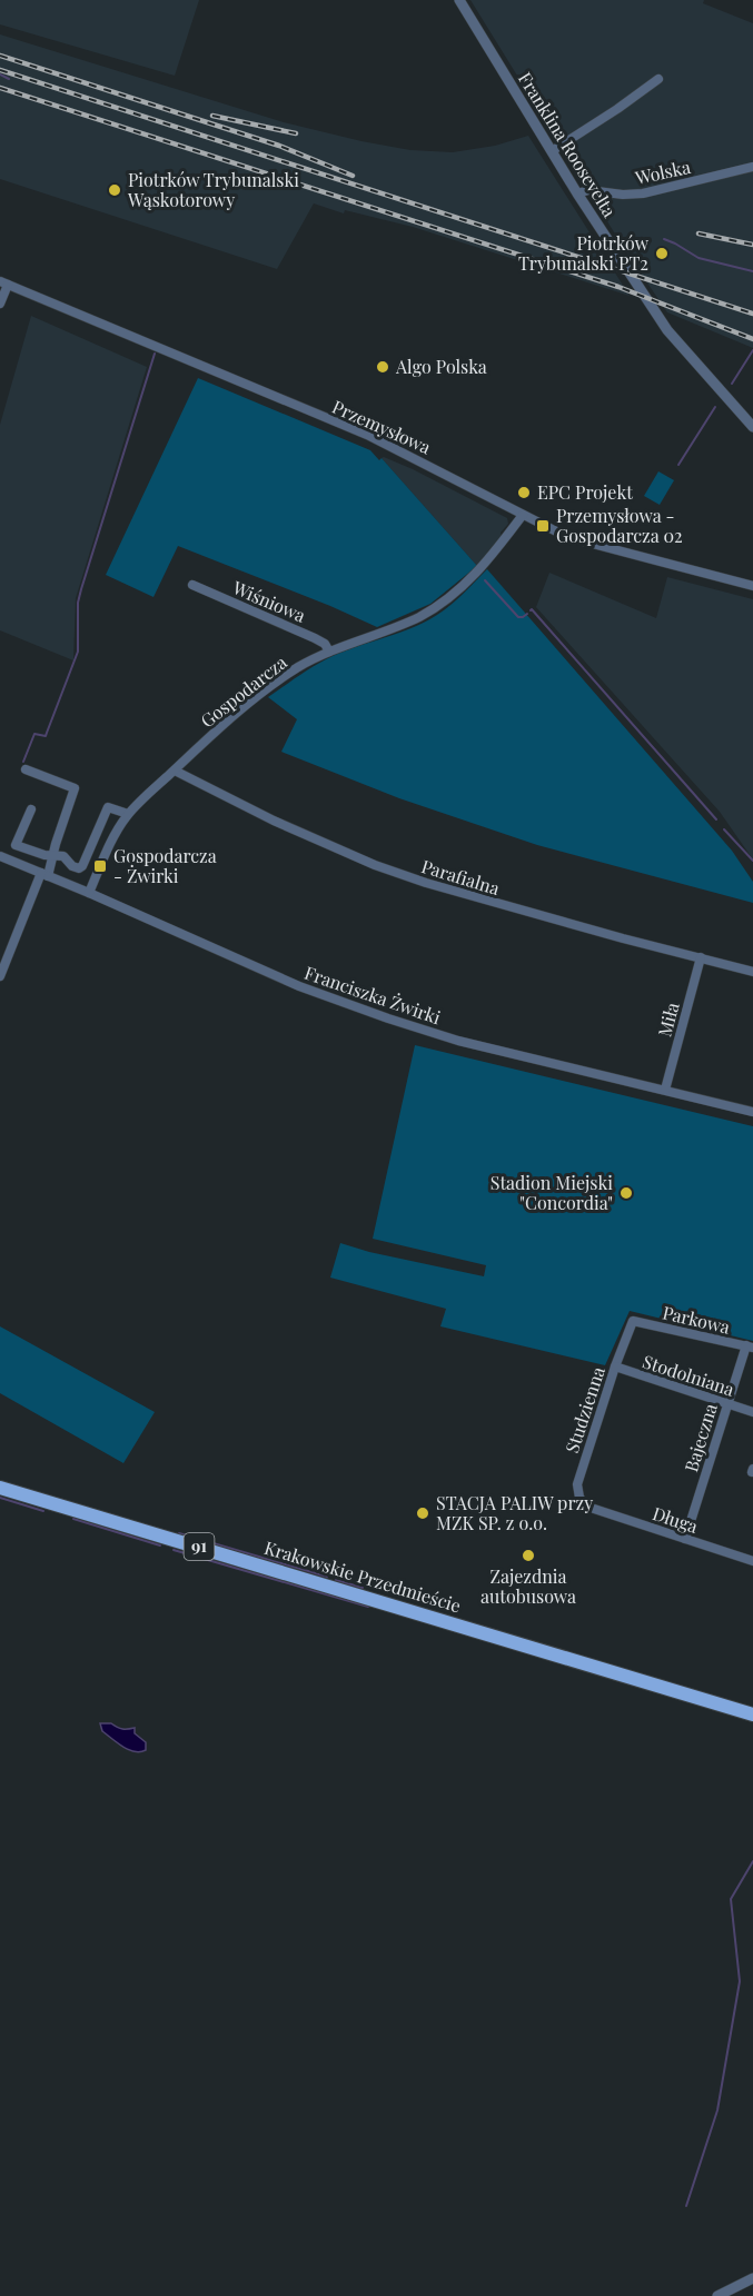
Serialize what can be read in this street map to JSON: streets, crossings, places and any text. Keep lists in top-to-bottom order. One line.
{"streets":{"main road":["91","Krakowskie Przedmieście"],"street":["Franklina Roosevelta","Wolska","Przemysłowa","Wiśniowa","Gospodarcza","Parafialna","Franciszka Żwirki","Miła","Parkowa","Stodolniana","Studzienna","Bajeczna","Długa"]},"crossings":[["Franklina Roosevelta","Wolska"],["Przemysłowa","Gospodarcza"],["Wiśniowa","Gospodarcza"],["Gospodarcza","Parafialna"],["Gospodarcza","Franciszka Żwirki"],["Parafialna","Miła"],["Franciszka Żwirki","Miła"],["Parkowa","Studzienna"],["Parkowa","Bajeczna"],["Stodolniana","Studzienna"],["Stodolniana","Bajeczna"],["Studzienna","Długa"],["Bajeczna","Długa"]],"places":{"other":["Piotrków Trybunalski Wąskotorowy","Piotrków Trybunalski PT2","Algo Polska","EPC Projekt","Stadion Miejski \"Concordia\"","STACJA PALIW przy MZK SP. z o.o.","Zajezdnia autobusowa"],"transit":["Przemysłowa - Gospodarcza 02","Gospodarcza - Żwirki"]}}
